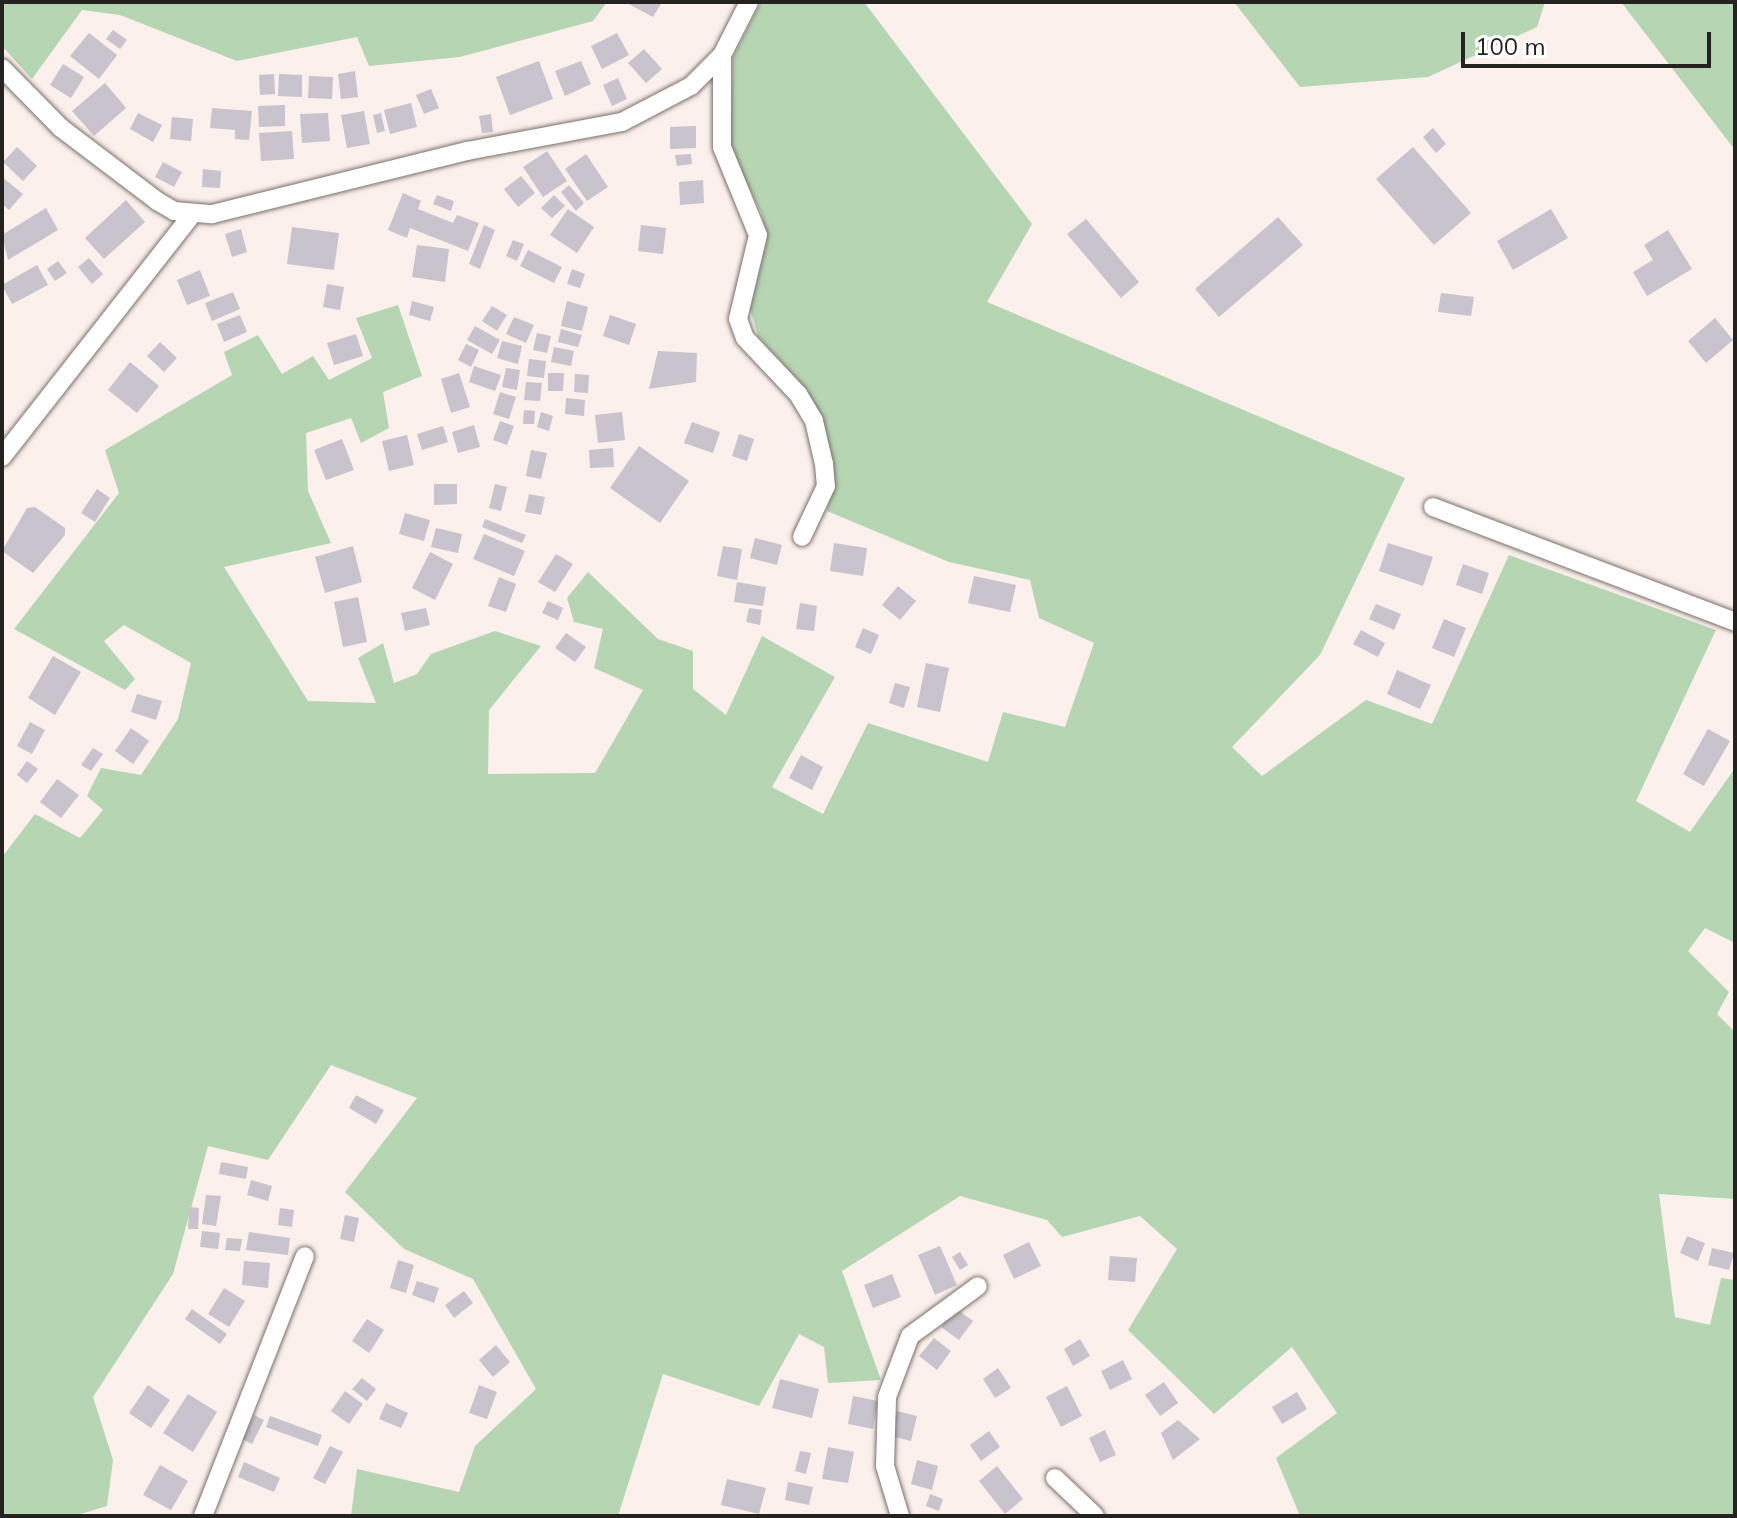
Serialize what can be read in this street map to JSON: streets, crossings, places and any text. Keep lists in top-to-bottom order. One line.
{"scale_bar":"100 m"}
